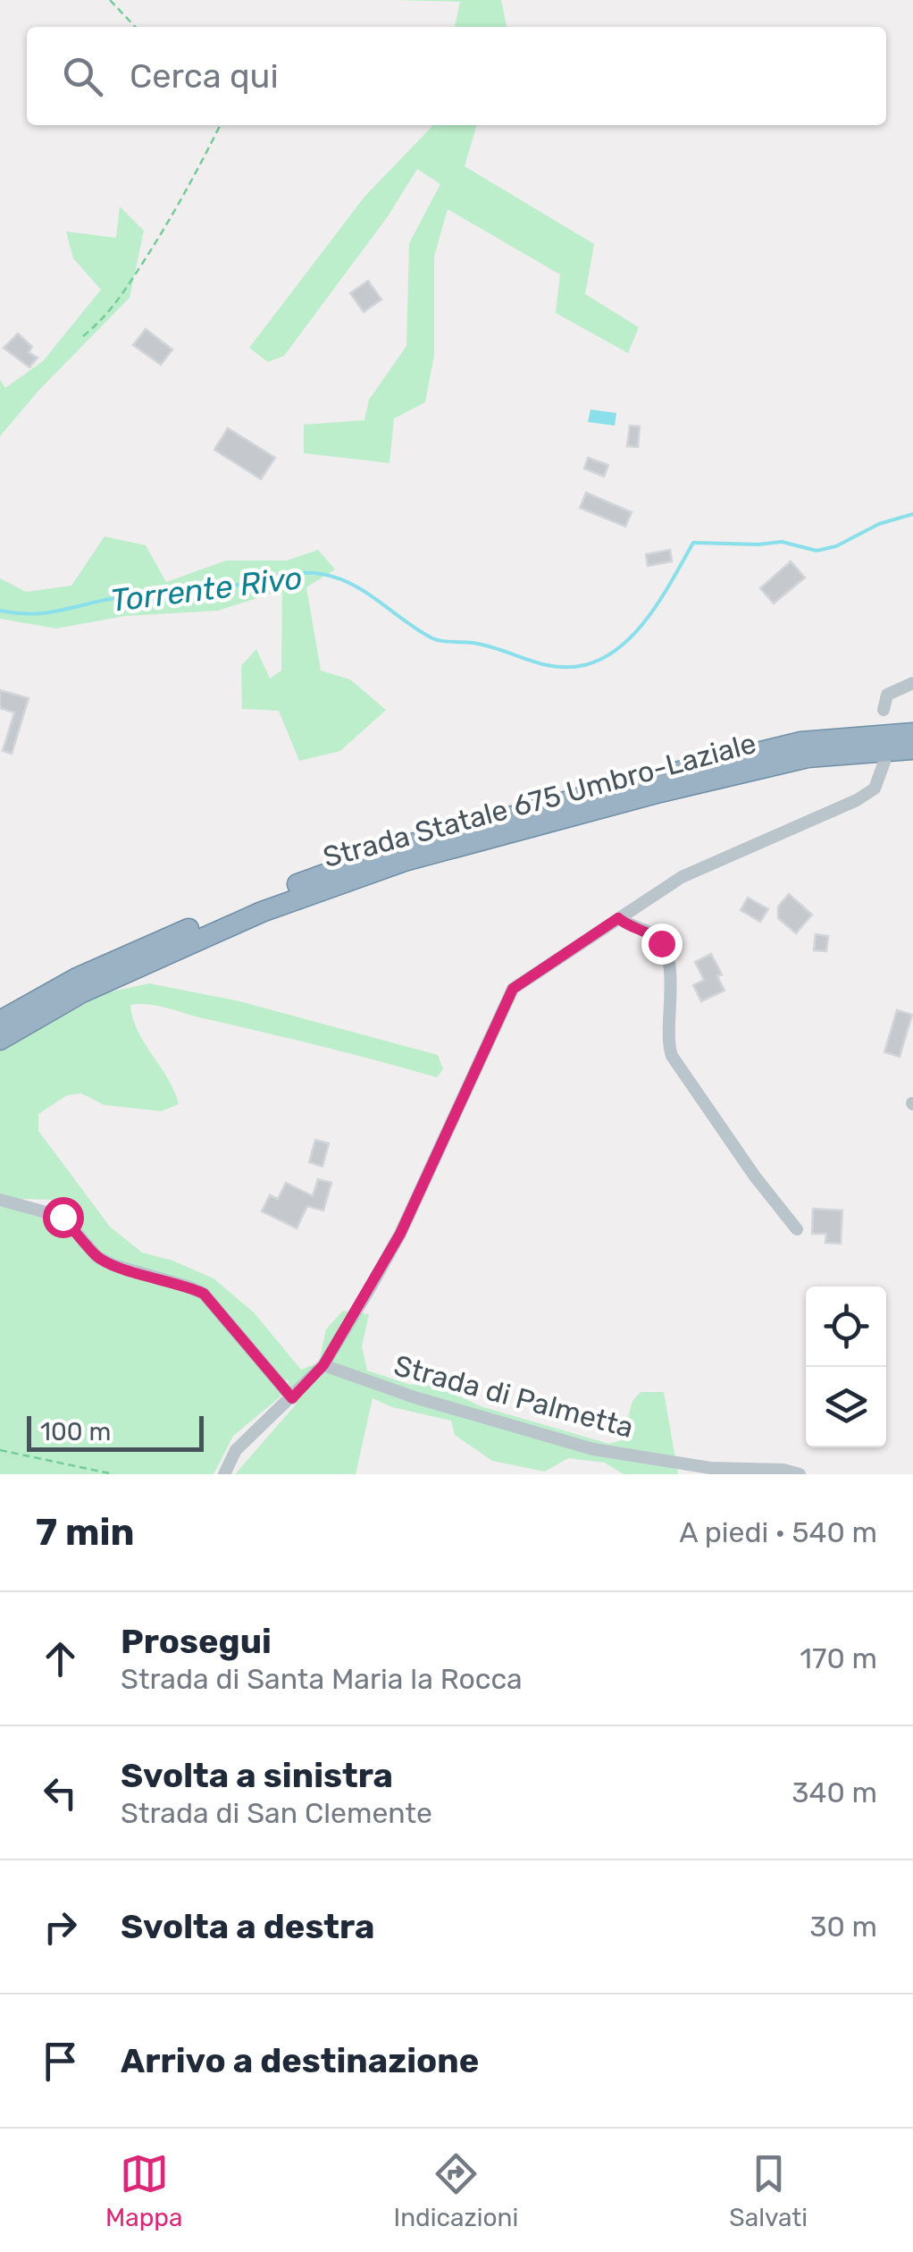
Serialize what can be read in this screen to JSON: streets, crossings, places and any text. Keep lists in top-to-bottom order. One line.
{"streets":{"highway":["Strada Statale 675 Umbro-Laziale"],"street":["Strada di Palmetta"]},"water":["Torrente Rivo"],"scale_bar":"100 m","page":{"search":"Cerca qui","scale":"100 m","heading":["7 min","A piedi · 540 m"],"list":[["Prosegui","Strada di Santa Maria la Rocca","170 m"],["Svolta a sinistra","Strada di San Clemente","340 m"],["Svolta a destra","30 m"],"Arrivo a destinazione"],"nav":["Mappa","Indicazioni","Salvati"]}}
